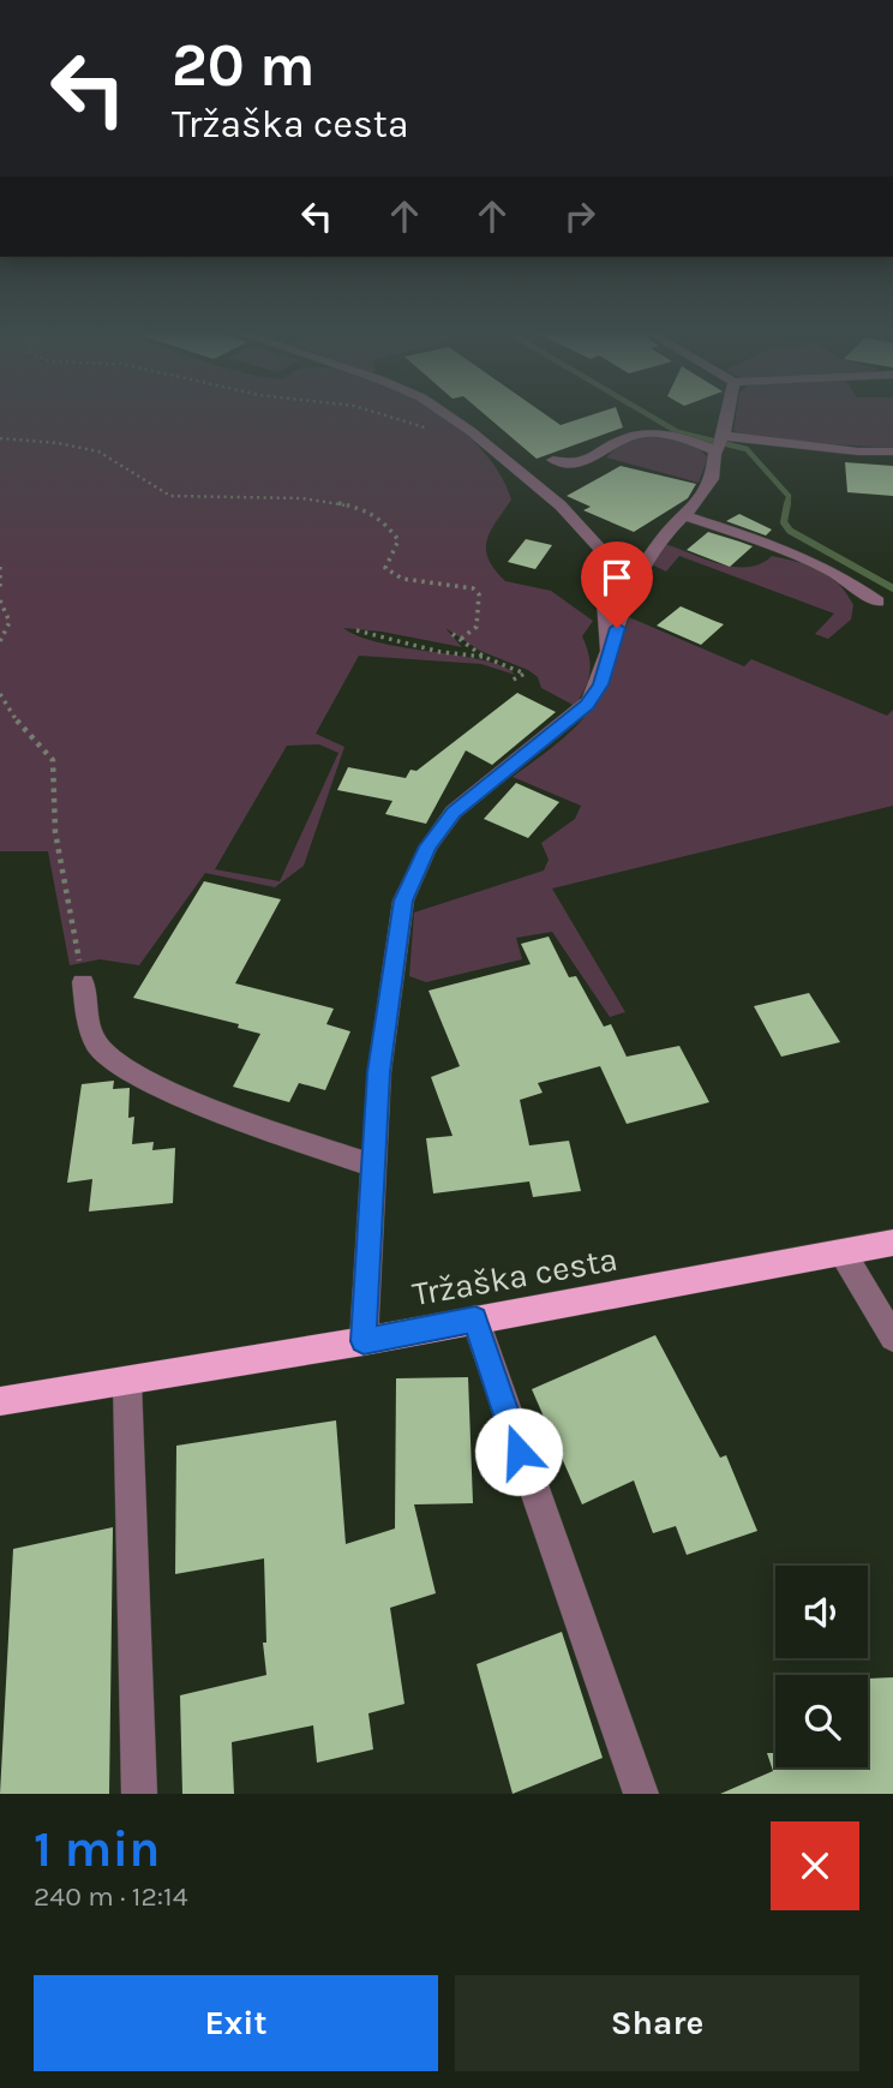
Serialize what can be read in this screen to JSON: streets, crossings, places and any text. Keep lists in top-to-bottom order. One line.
{"streets":{"main road":["Tržaška cesta"]},"page":{"turn":["20 m","Tržaška cesta"],"heading":["1 min","240 m · 12:14"],"buttons":["Exit","Share"]}}
